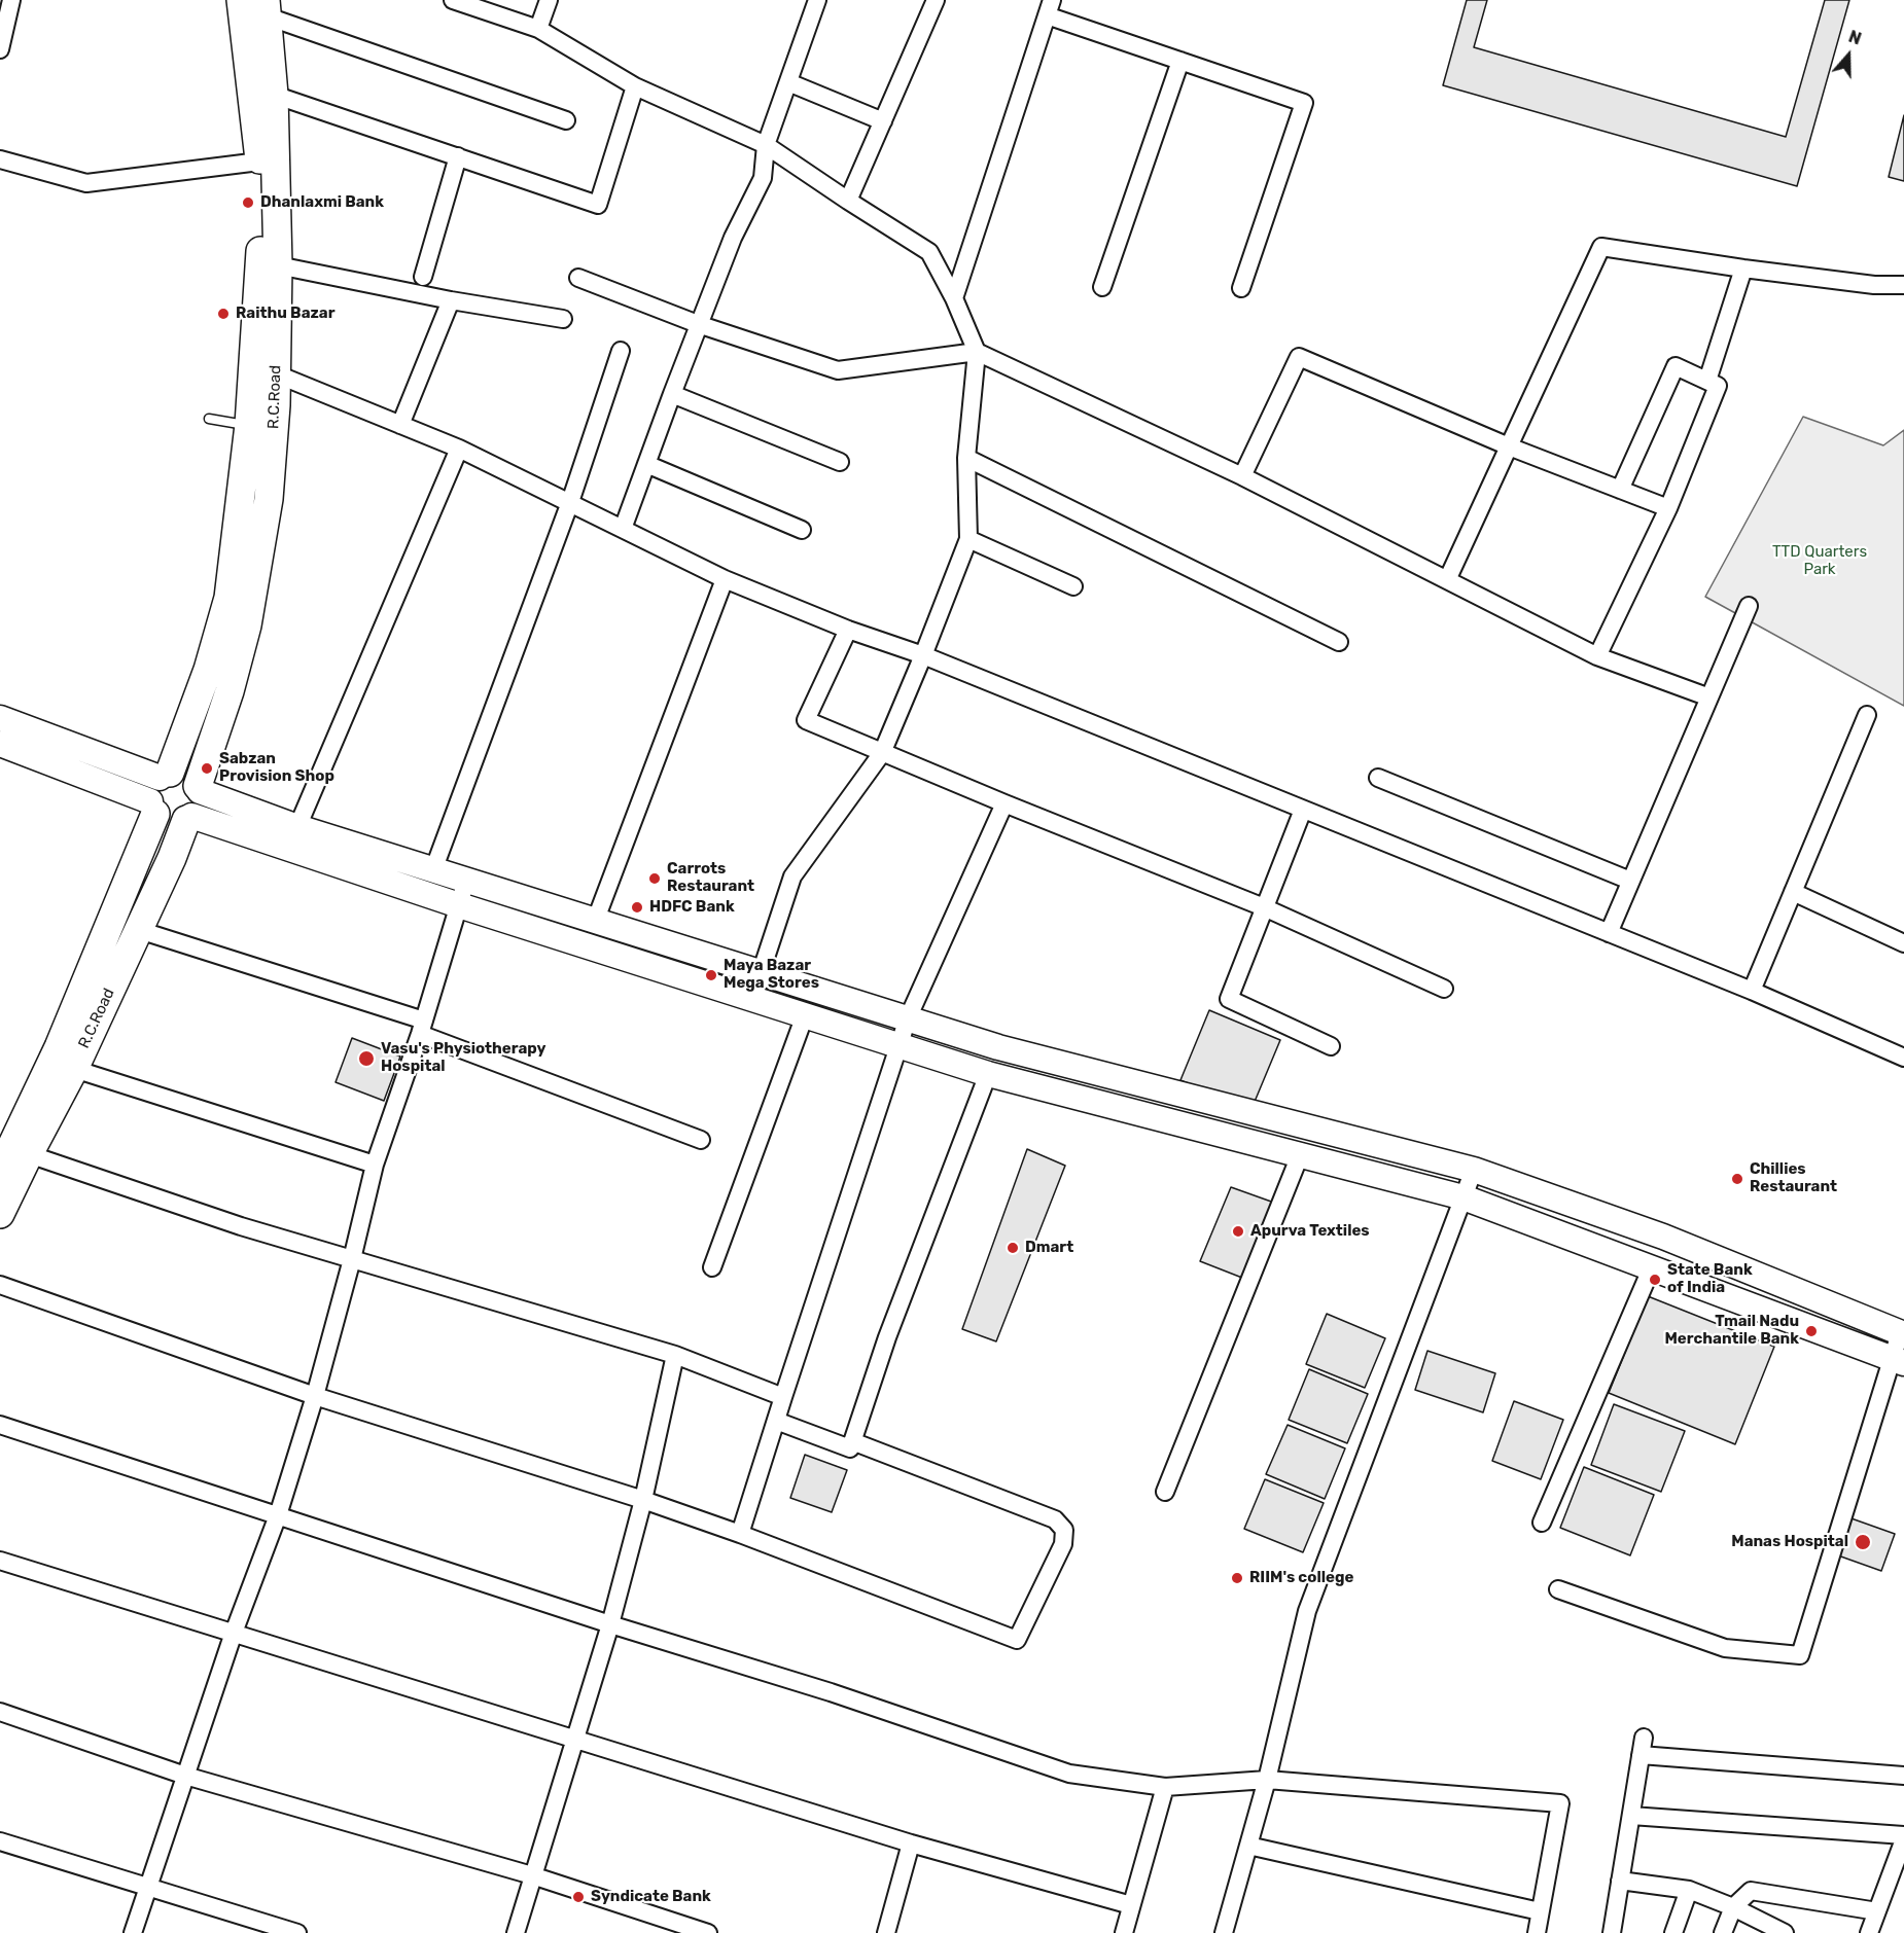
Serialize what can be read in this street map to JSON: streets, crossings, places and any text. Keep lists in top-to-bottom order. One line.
{"streets":{"main road":["R.C.Road"]},"parks":["TTD Quarters Park"],"places":["Dhanlaxmi Bank","Raithu Bazar","Sabzan Provision Shop","Carrots Restaurant","HDFC Bank","Maya Bazar Mega Stores","Vasu's Physiotherapy Hospital","Chillies Restaurant","Apurva Textiles","Dmart","State Bank of India","Tmail Nadu Merchantile Bank","Manas Hospital","RIIM's college","Syndicate Bank"],"north":"top"}
